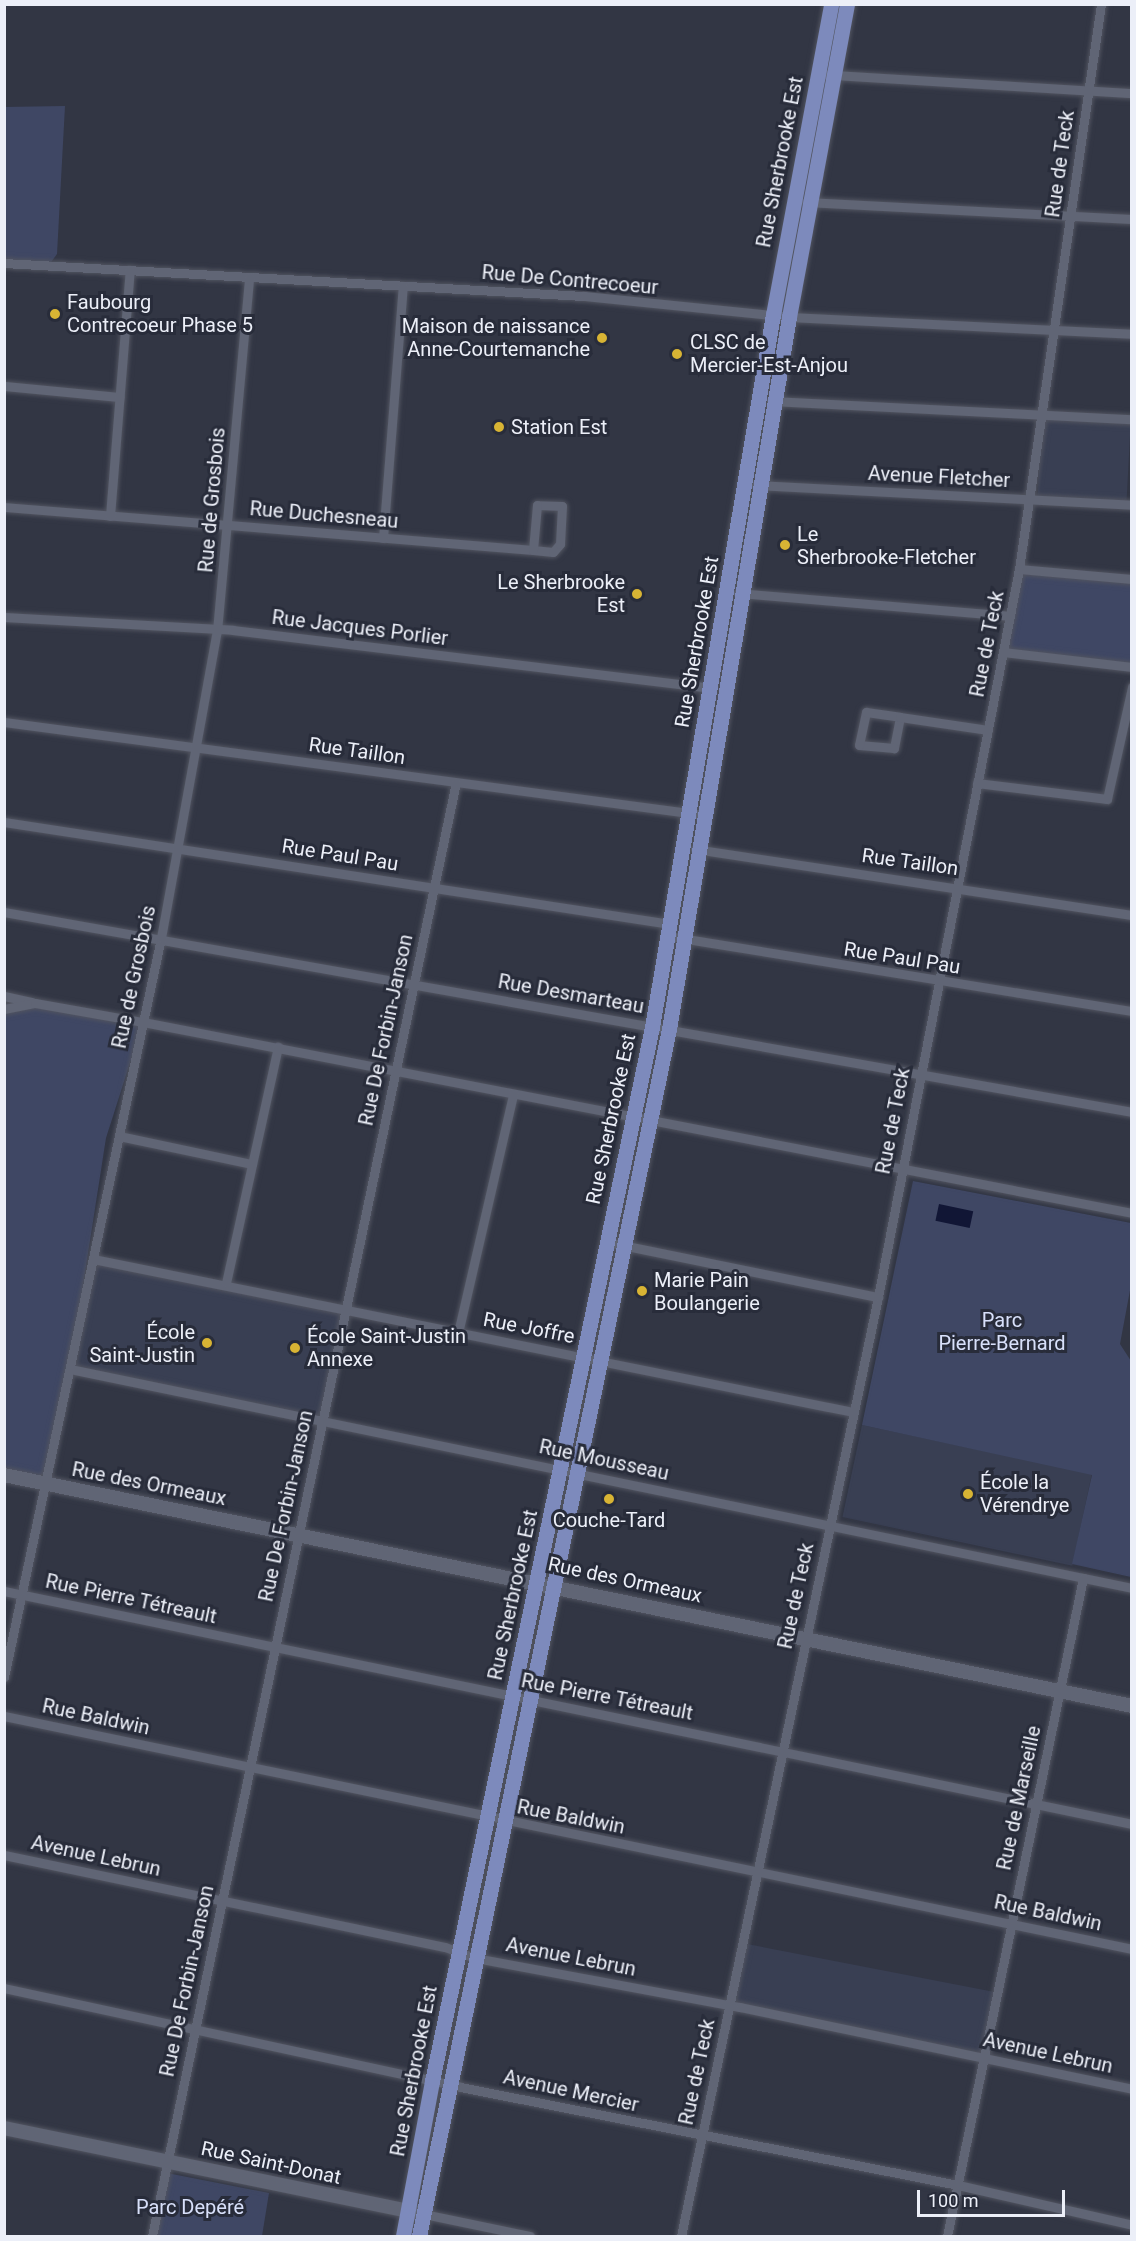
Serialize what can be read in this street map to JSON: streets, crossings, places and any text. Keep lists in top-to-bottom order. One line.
{"streets":{"main road":["Rue Sherbrooke Est"],"street":["Rue de Teck","Rue De Contrecoeur","Avenue Fletcher","Rue de Grosbois","Rue Duchesneau","Rue Jacques Porlier","Rue Taillon","Rue Paul Pau","Rue Desmarteau","Rue De Forbin-Janson","Rue Joffre","Rue Mousseau","Rue des Ormeaux","Rue Pierre Tétreault","Rue Baldwin","Rue de Marseille","Avenue Lebrun","Avenue Mercier","Rue Saint-Donat"]},"crossings":[["Rue Sherbrooke Est","Rue De Contrecoeur"],["Rue Sherbrooke Est","Avenue Fletcher"],["Rue Sherbrooke Est","Rue Jacques Porlier"],["Rue Sherbrooke Est","Rue Taillon"],["Rue Sherbrooke Est","Rue Paul Pau"],["Rue Sherbrooke Est","Rue Desmarteau"],["Rue Sherbrooke Est","Rue Joffre"],["Rue Sherbrooke Est","Rue Mousseau"],["Rue Sherbrooke Est","Rue des Ormeaux"],["Rue Sherbrooke Est","Rue Pierre Tétreault"],["Rue Sherbrooke Est","Rue Baldwin"],["Rue Sherbrooke Est","Avenue Lebrun"],["Rue Sherbrooke Est","Avenue Mercier"],["Rue Sherbrooke Est","Rue Saint-Donat"],["Rue de Teck","Rue De Contrecoeur"],["Rue de Teck","Avenue Fletcher"],["Rue de Teck","Rue Taillon"],["Rue de Teck","Rue Paul Pau"],["Rue de Teck","Rue Desmarteau"],["Rue de Teck","Rue Joffre"],["Rue de Teck","Rue Mousseau"],["Rue de Teck","Rue des Ormeaux"],["Rue de Teck","Rue Pierre Tétreault"],["Rue de Teck","Rue Baldwin"],["Rue de Teck","Avenue Lebrun"],["Rue de Teck","Avenue Mercier"],["Rue De Contrecoeur","Rue de Grosbois"],["Rue de Grosbois","Rue Duchesneau"],["Rue de Grosbois","Rue Jacques Porlier"],["Rue de Grosbois","Rue Taillon"],["Rue de Grosbois","Rue Paul Pau"],["Rue de Grosbois","Rue Desmarteau"],["Rue de Grosbois","Rue Joffre"],["Rue de Grosbois","Rue Mousseau"],["Rue de Grosbois","Rue des Ormeaux"],["Rue de Grosbois","Rue Pierre Tétreault"],["Rue Taillon","Rue De Forbin-Janson"],["Rue Paul Pau","Rue De Forbin-Janson"],["Rue Desmarteau","Rue De Forbin-Janson"],["Rue De Forbin-Janson","Rue Joffre"],["Rue De Forbin-Janson","Rue Mousseau"],["Rue De Forbin-Janson","Rue des Ormeaux"],["Rue De Forbin-Janson","Rue Pierre Tétreault"],["Rue De Forbin-Janson","Rue Baldwin"],["Rue De Forbin-Janson","Avenue Lebrun"],["Rue De Forbin-Janson","Avenue Mercier"],["Rue De Forbin-Janson","Rue Saint-Donat"],["Rue Mousseau","Rue de Marseille"],["Rue des Ormeaux","Rue de Marseille"],["Rue Pierre Tétreault","Rue de Marseille"],["Rue Baldwin","Rue de Marseille"],["Rue de Marseille","Avenue Lebrun"],["Rue de Marseille","Avenue Mercier"]],"parks":["Parc Pierre-Bernard","Parc Depéré"],"places":["Faubourg Contrecoeur Phase 5","Maison de naissance Anne-Courtemanche","CLSC de Mercier-Est-Anjou","Station Est","Le Sherbrooke-Fletcher","Le Sherbrooke Est","Marie Pain Boulangerie","École Saint-Justin","École Saint-Justin Annexe","École la Vérendrye","Couche-Tard"],"scale_bar":"100 m"}
